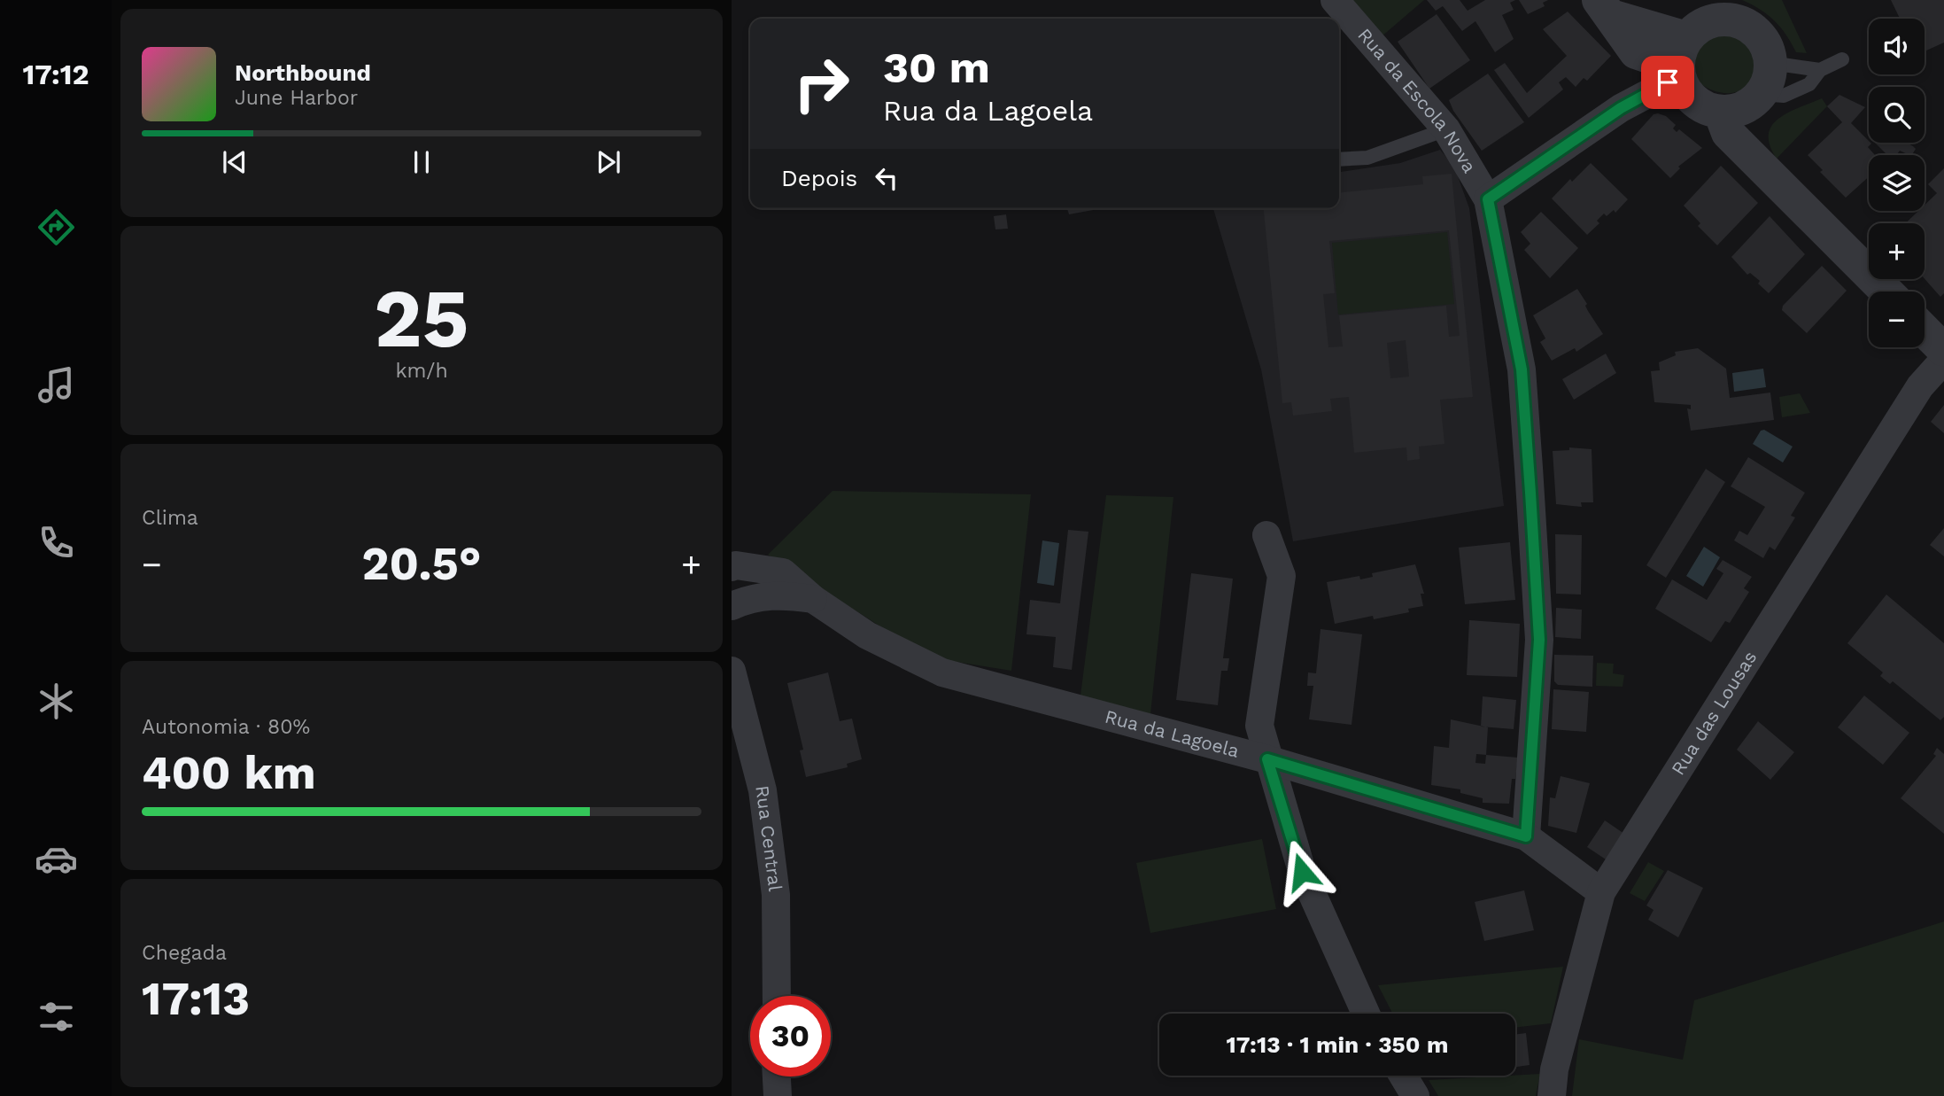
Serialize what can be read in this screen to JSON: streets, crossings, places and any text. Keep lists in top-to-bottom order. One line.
{"streets":{"street":["Rua da Escola Nova","Rua das Lousas","Rua da Lagoela","Rua Central"]},"crossings":[["Rua da Escola Nova","Rua da Lagoela"],["Rua das Lousas","Rua da Lagoela"]],"page":{"tabs":"17:12","map_buttons":["+","−"],"turn":["30 m","Rua da Lagoela"],"song":["Northbound","June Harbor"],"then":"Depois","tile":[["25","km/h"],"Clima",["Autonomia · 80%","400 km"],["Chegada","17:13"]],"heat":["−","20.5°","+"],"limit":"30","trip":"17:13 · 1 min · 350 m"}}
